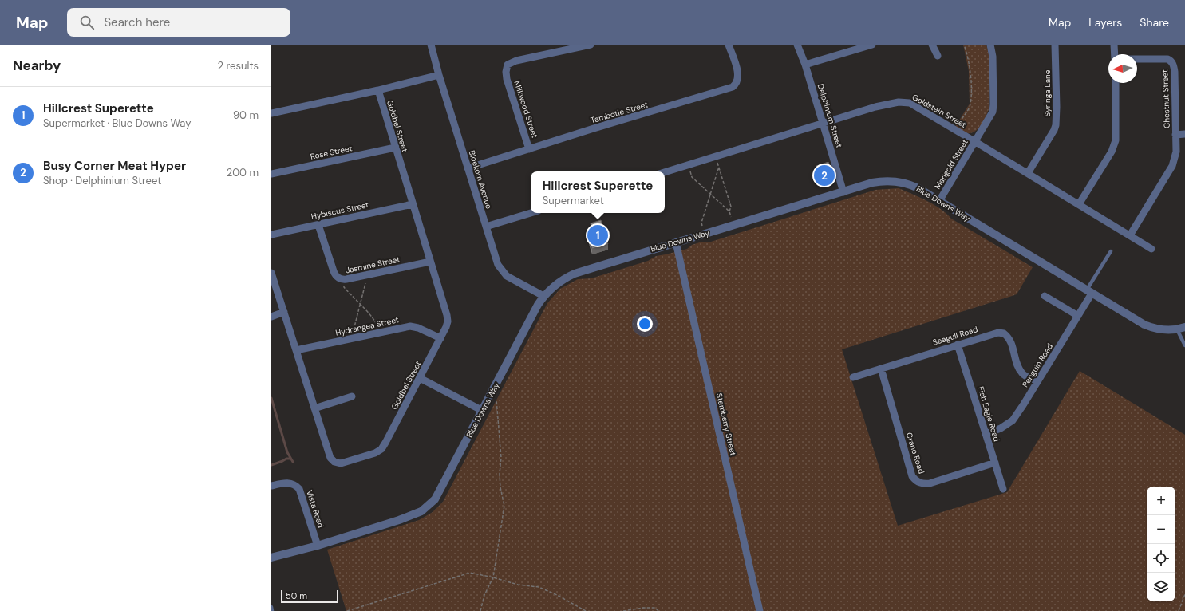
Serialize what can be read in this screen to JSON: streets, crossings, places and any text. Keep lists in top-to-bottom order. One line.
{"streets":{"street":["Syringa Lane","Chestnut Street","Milkwood Street","Goldstein Street","Tambotie Street","Delphinium Street","Goldbel Street","Rose Street","Marigold Street","Bloekom Avenue","Blue Downs Way","Hybiscus Street","Jasmine Street","Hydrangea Street","Seagull Road","Penguin Road","Fish Eagle Road","Stemberry Street","Crane Road","Vista Road"]},"crossings":[["Syringa Lane","Goldstein Street"],["Chestnut Street","Goldstein Street"],["Milkwood Street","Tambotie Street"],["Goldstein Street","Delphinium Street"],["Goldstein Street","Marigold Street"],["Tambotie Street","Bloekom Avenue"],["Delphinium Street","Blue Downs Way"],["Goldbel Street","Rose Street"],["Goldbel Street","Hybiscus Street"],["Goldbel Street","Jasmine Street"],["Goldbel Street","Hydrangea Street"],["Marigold Street","Blue Downs Way"],["Bloekom Avenue","Blue Downs Way"],["Blue Downs Way","Penguin Road"],["Blue Downs Way","Stemberry Street"],["Blue Downs Way","Vista Road"],["Hybiscus Street","Jasmine Street"],["Seagull Road","Penguin Road"],["Seagull Road","Fish Eagle Road"],["Seagull Road","Crane Road"],["Penguin Road","Fish Eagle Road"],["Fish Eagle Road","Crane Road"]],"scale_bar":"50 m","north":"left","page":{"header":"Map","search":"Search here","nav":["Map","Layers","Share"],"heading":["Nearby","2 results"],"list":[{"mark":"1","name":"Hillcrest Superette","note":"Supermarket · Blue Downs Way","value":"90 m"},{"mark":"2","name":"Busy Corner Meat Hyper","note":"Shop · Delphinium Street","value":"200 m"}],"pins":["2","1"],"popup":["Hillcrest Superette","Supermarket"],"map_buttons":["+","−"],"scale":"50 m"}}
